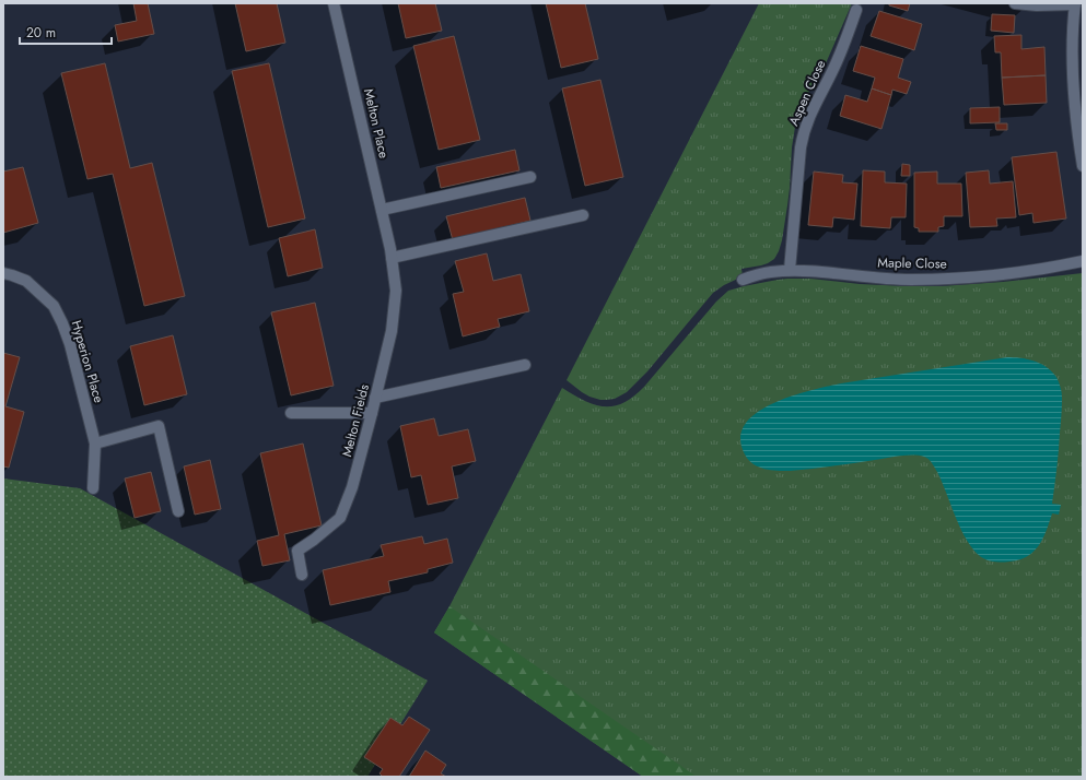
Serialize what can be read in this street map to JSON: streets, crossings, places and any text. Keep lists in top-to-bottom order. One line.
{"streets":{"street":["Aspen Close","Melton Place","Maple Close","Hyperion Place","Melton Fields"]},"crossings":[["Aspen Close","Maple Close"],["Melton Place","Melton Fields"]],"scale_bar":"20 m"}
